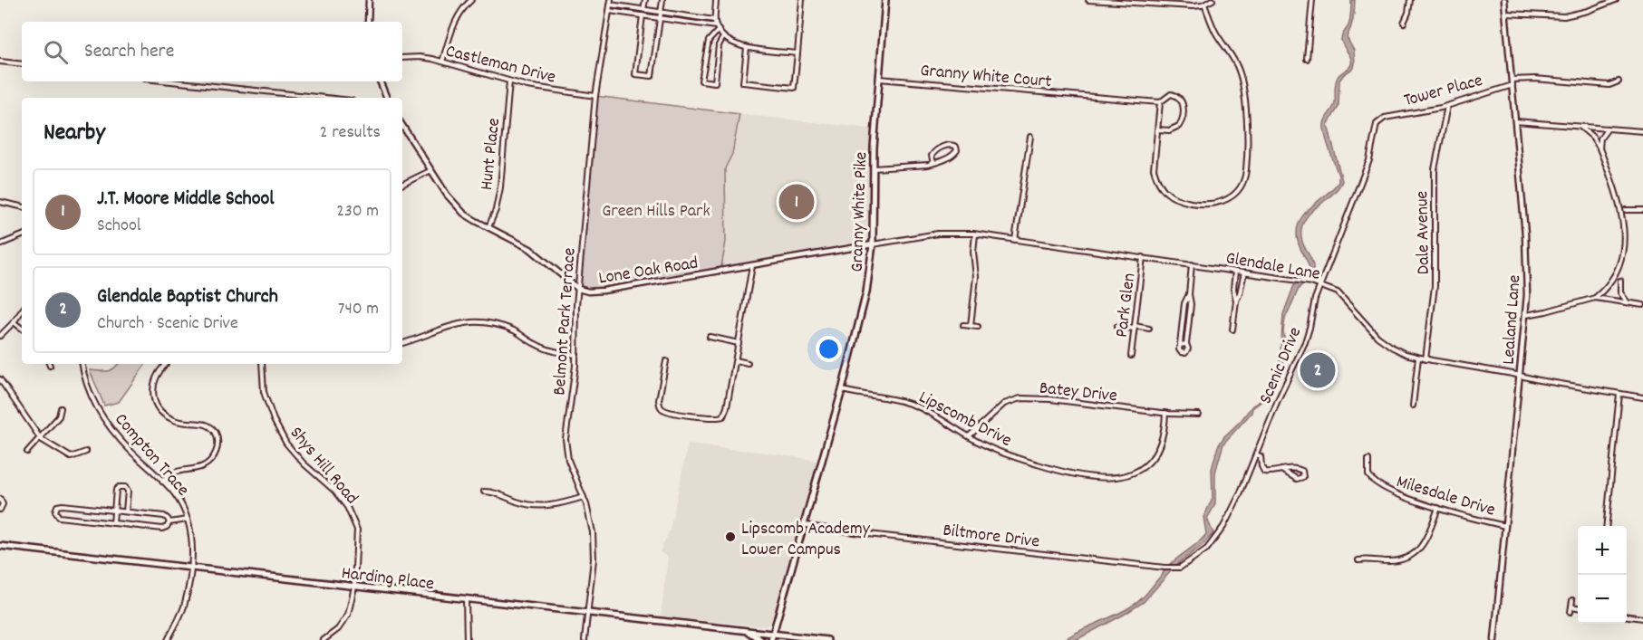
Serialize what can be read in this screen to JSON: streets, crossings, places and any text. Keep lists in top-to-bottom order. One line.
{"streets":{"main road":["Granny White Pike","Harding Place"],"street":["Castleman Drive","Granny White Court","Tower Place","Hunt Place","Dale Avenue","Glendale Lane","Lone Oak Road","Park Glen","Lealand Lane","Belmont Park Terrace","Scenic Drive","Batey Drive","Lipscomb Drive","Compton Trace","Shys Hill Road","Milesdale Drive","Biltmore Drive"]},"crossings":[["Castleman Drive","Hunt Place"],["Castleman Drive","Belmont Park Terrace"],["Granny White Court","Granny White Pike"],["Tower Place","Dale Avenue"],["Tower Place","Lealand Lane"],["Tower Place","Scenic Drive"],["Hunt Place","Lone Oak Road"],["Granny White Pike","Glendale Lane"],["Granny White Pike","Lone Oak Road"],["Granny White Pike","Lipscomb Drive"],["Granny White Pike","Biltmore Drive"],["Granny White Pike","Harding Place"],["Dale Avenue","Glendale Lane"],["Glendale Lane","Lone Oak Road"],["Glendale Lane","Park Glen"],["Glendale Lane","Lealand Lane"],["Glendale Lane","Scenic Drive"],["Lone Oak Road","Belmont Park Terrace"],["Lealand Lane","Milesdale Drive"],["Belmont Park Terrace","Harding Place"],["Scenic Drive","Biltmore Drive"],["Batey Drive","Lipscomb Drive"],["Compton Trace","Harding Place"],["Shys Hill Road","Harding Place"]],"parks":["Green Hills Park"],"places":["Lipscomb Academy Lower Campus"],"page":{"search":"Search here","heading":["Nearby","2 results"],"list":[{"mark":"1","name":"J.T. Moore Middle School","note":"School","value":"230 m"},{"mark":"2","name":"Glendale Baptist Church","note":"Church · Scenic Drive","value":"740 m"}],"pins":["1","2"],"map_buttons":["+","−"]}}
